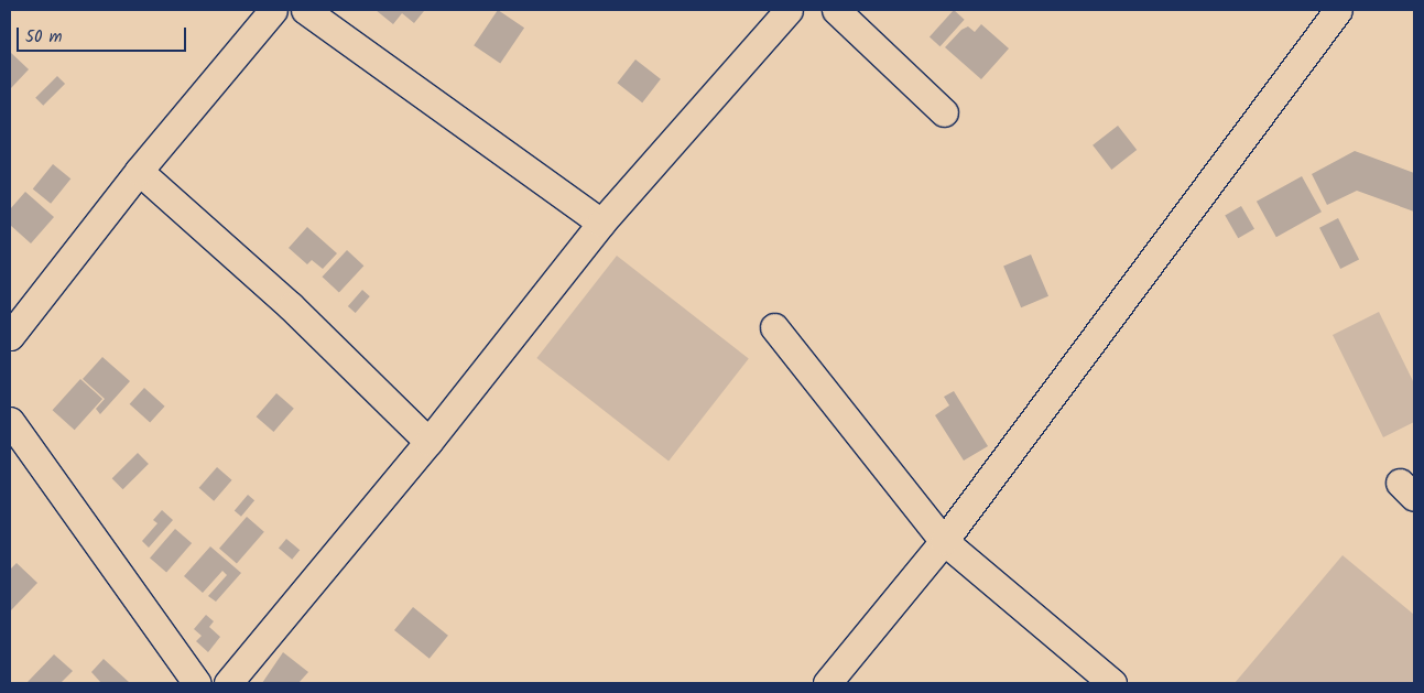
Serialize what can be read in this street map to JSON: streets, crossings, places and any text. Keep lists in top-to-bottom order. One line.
{"scale_bar":"50 m"}
